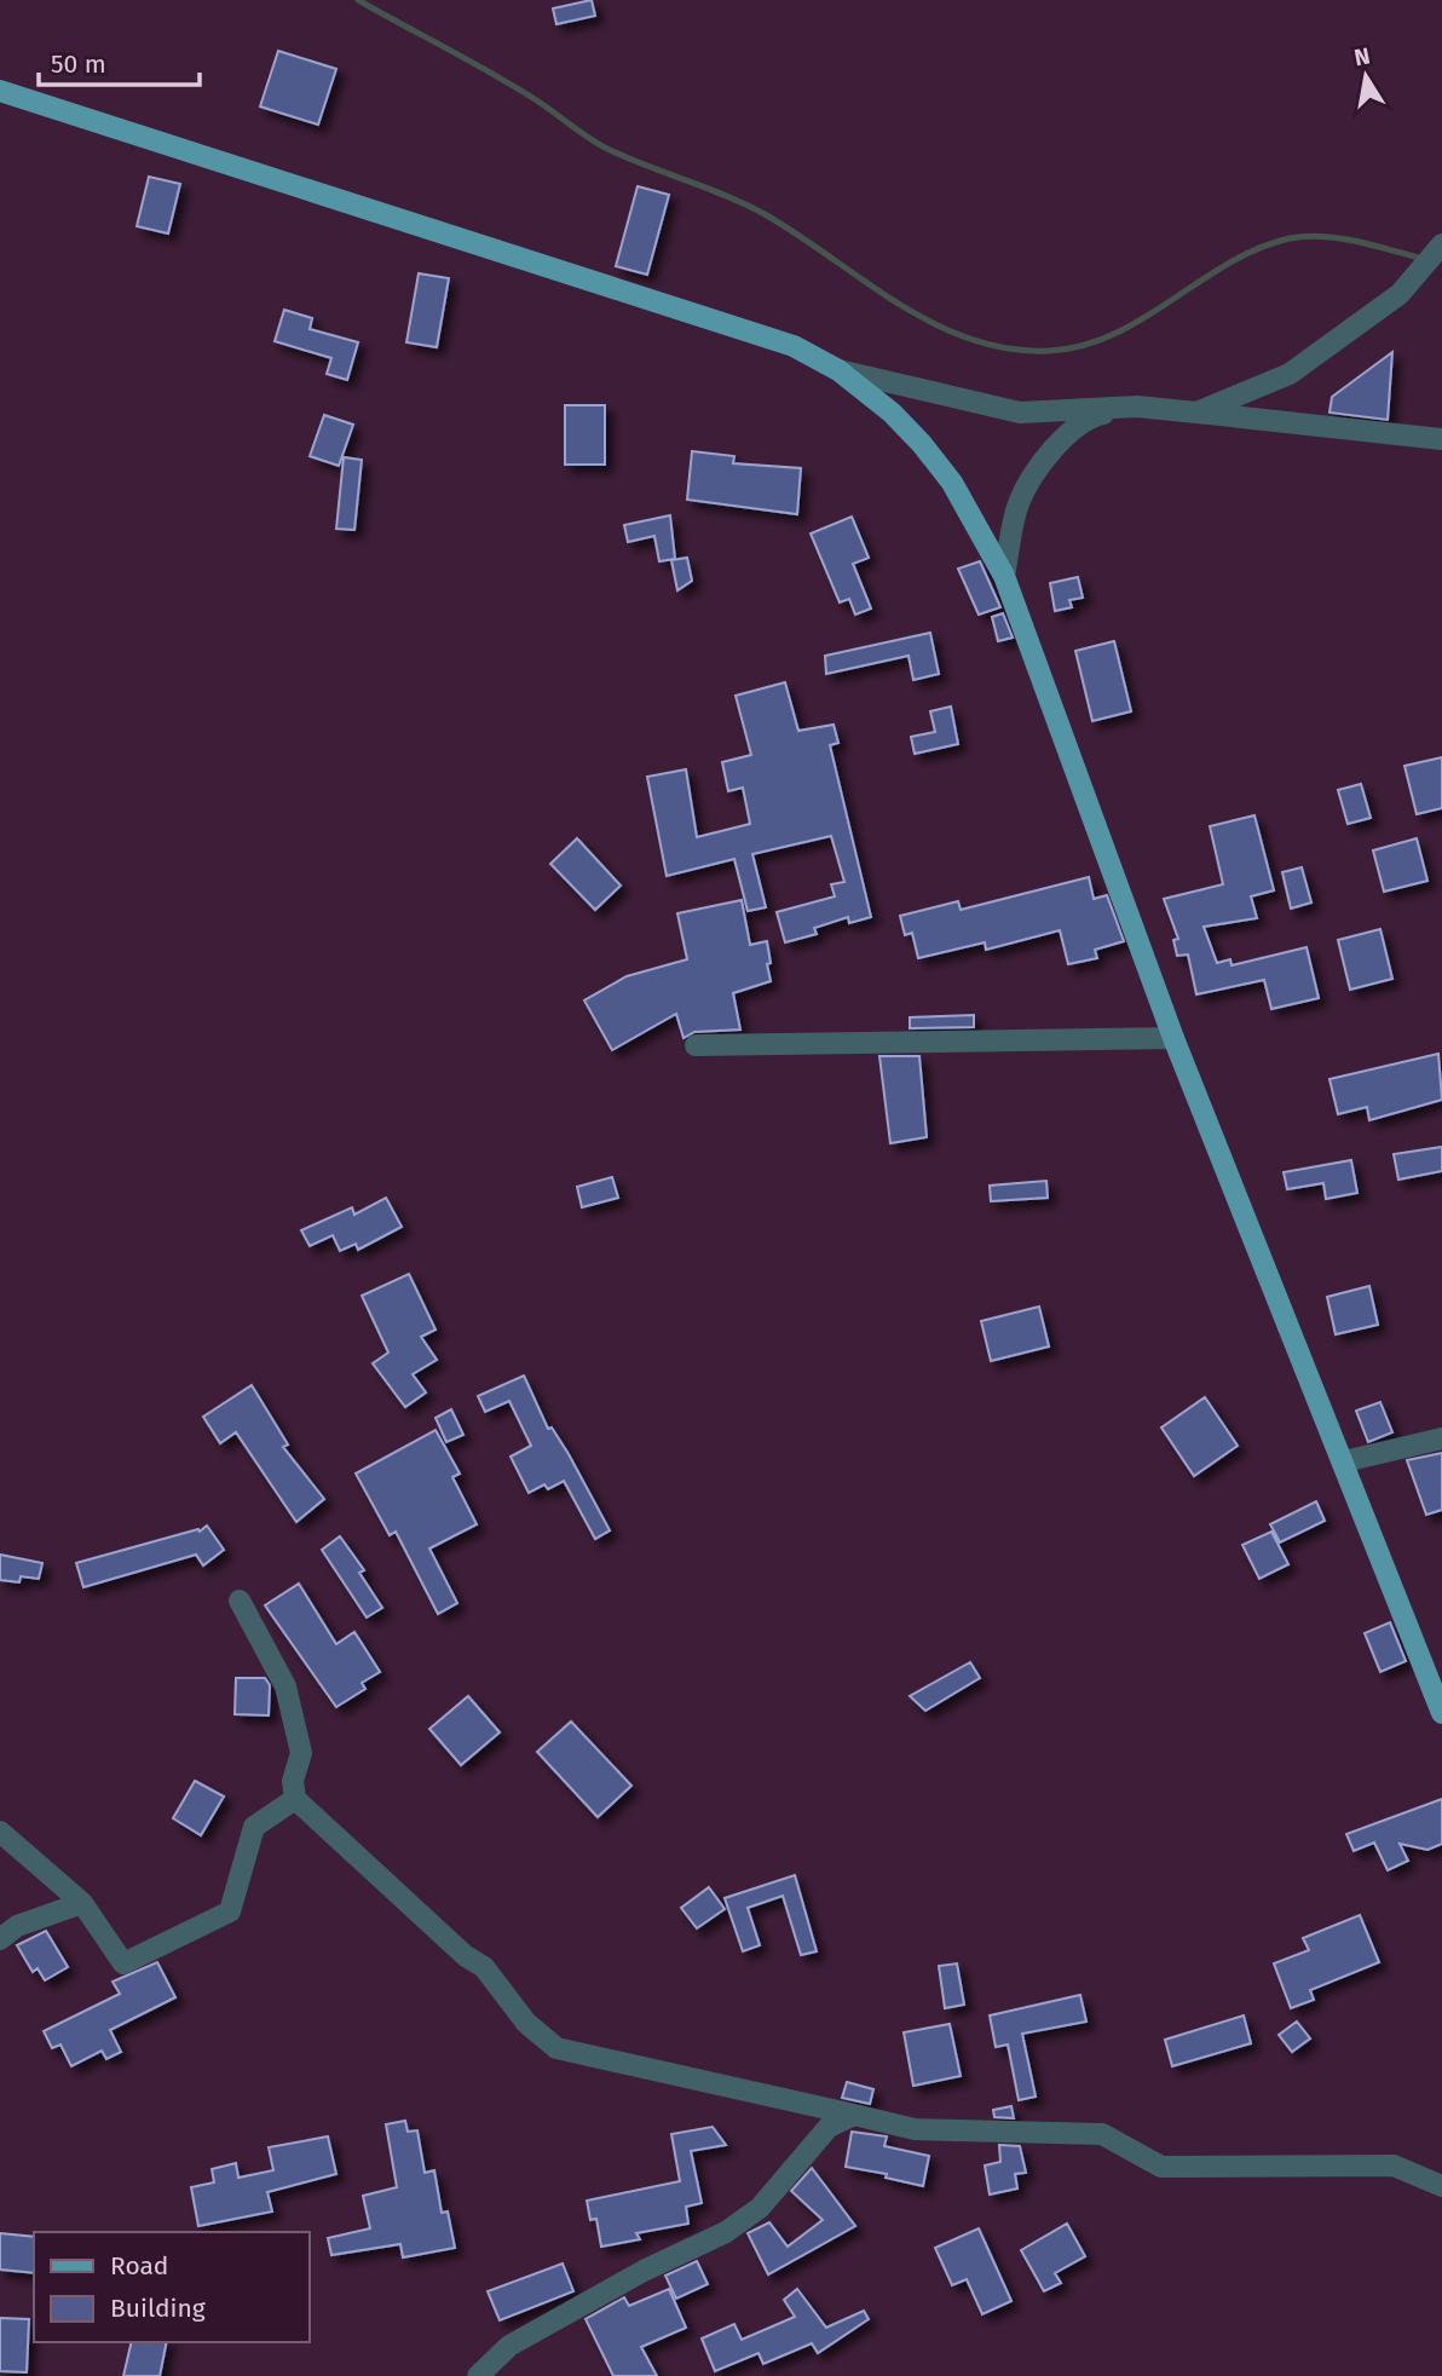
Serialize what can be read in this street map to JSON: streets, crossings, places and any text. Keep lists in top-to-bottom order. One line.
{"legend":["Road","Building"],"scale_bar":"50 m","north":"top"}
